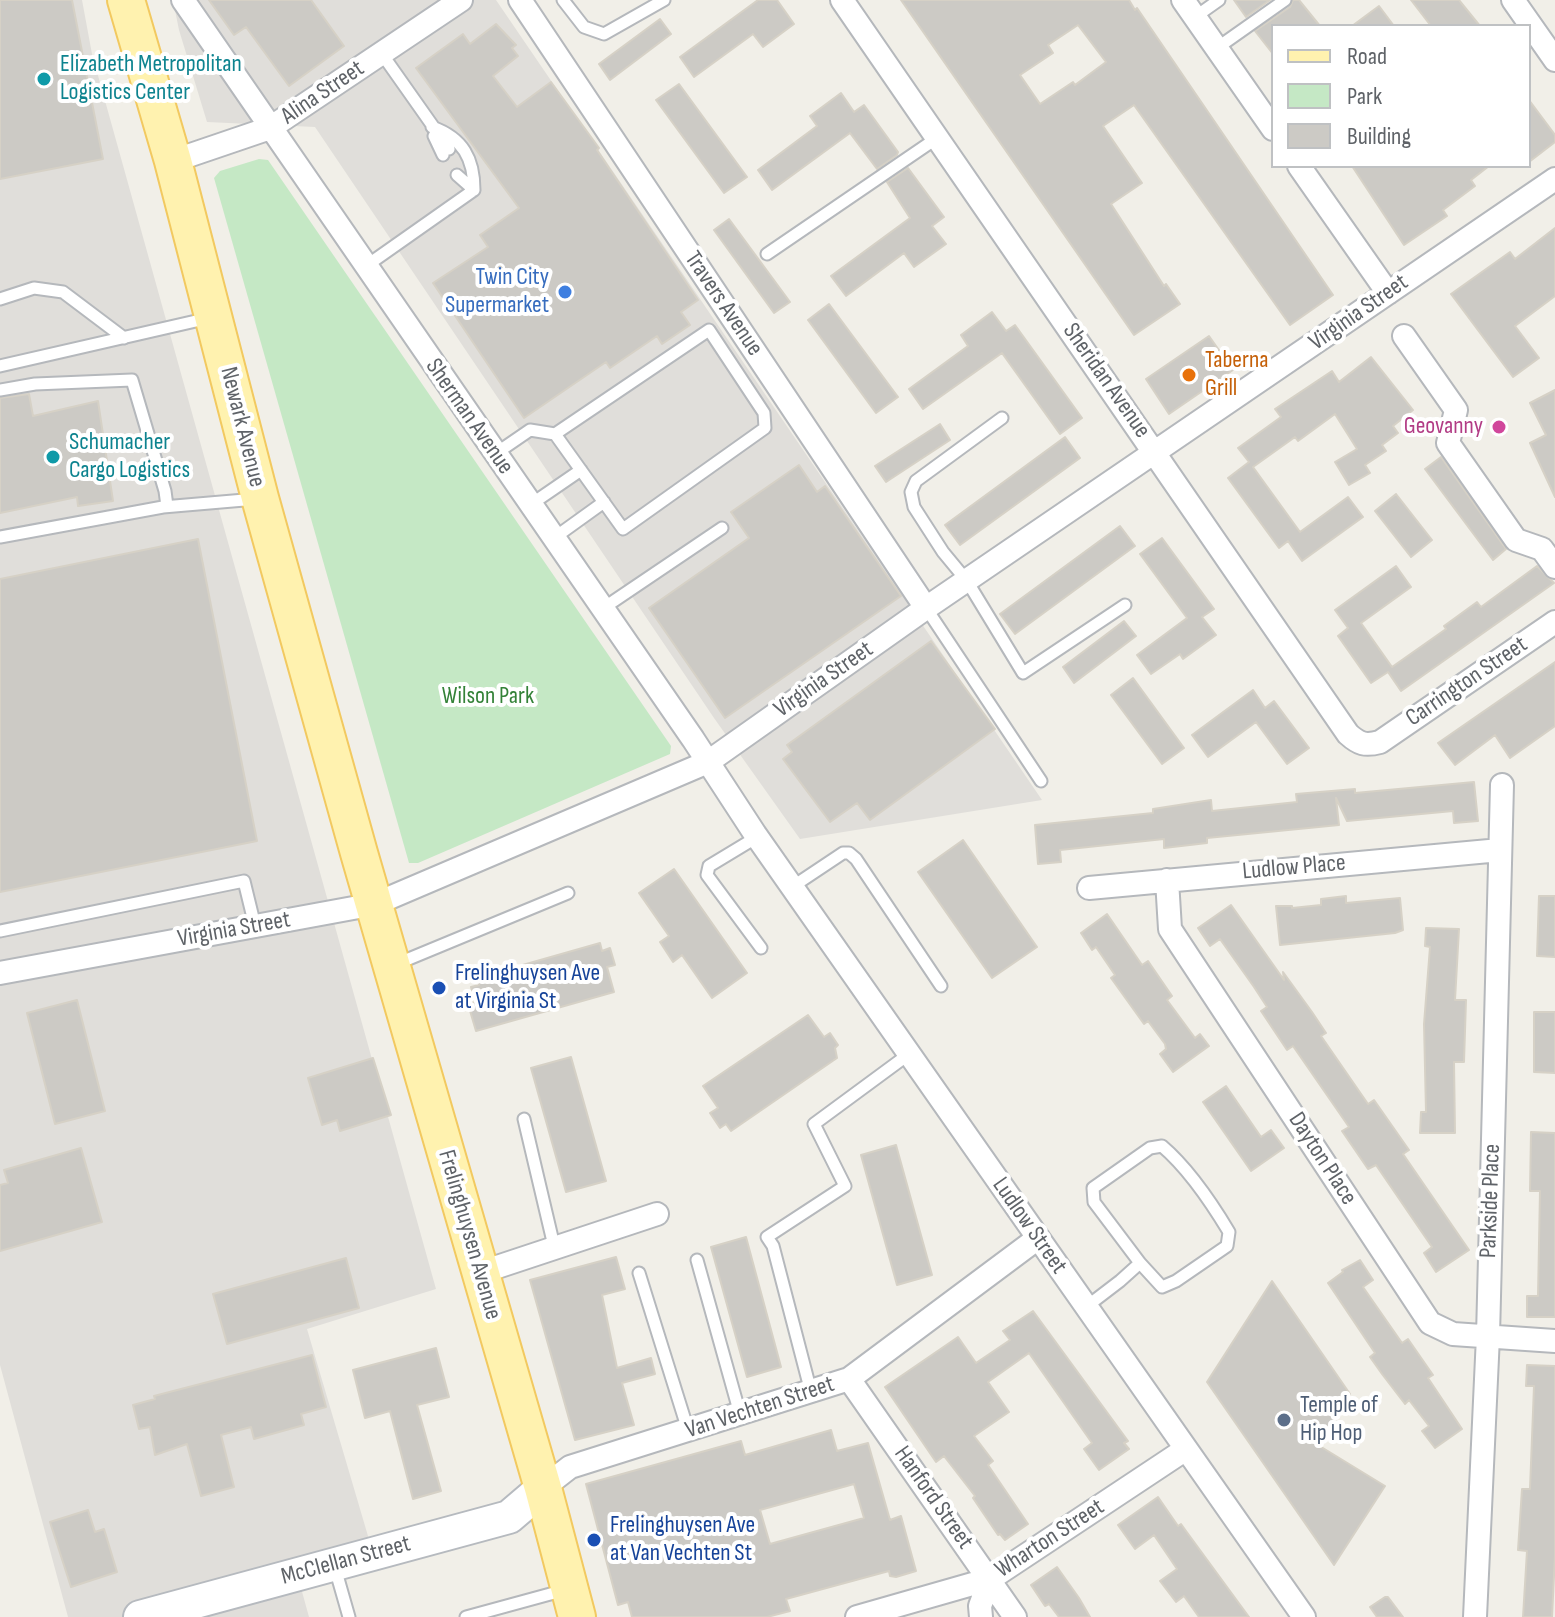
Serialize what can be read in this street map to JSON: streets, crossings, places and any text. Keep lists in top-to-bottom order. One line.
{"streets":{"main road":["Newark Avenue","Frelinghuysen Avenue","McClellan Street"],"street":["Alina Street","Travers Avenue","Virginia Street","Sheridan Avenue","Sherman Avenue","Carrington Street","Ludlow Place","Dayton Place","Parkside Place","Ludlow Street","Van Vechten Street","Hanford Street","Wharton Street"]},"crossings":[["Alina Street","Sherman Avenue"],["Alina Street","Newark Avenue"],["Travers Avenue","Virginia Street"],["Virginia Street","Sheridan Avenue"],["Virginia Street","Sherman Avenue"],["Virginia Street","Frelinghuysen Avenue"],["Sheridan Avenue","Carrington Street"],["Sherman Avenue","Ludlow Street"],["Newark Avenue","Frelinghuysen Avenue"],["Ludlow Place","Dayton Place"],["Ludlow Place","Parkside Place"],["Dayton Place","Parkside Place"],["Ludlow Street","Van Vechten Street"],["Ludlow Street","Wharton Street"],["Frelinghuysen Avenue","Van Vechten Street"],["Frelinghuysen Avenue","McClellan Street"],["Van Vechten Street","Hanford Street"],["Van Vechten Street","McClellan Street"],["Hanford Street","Wharton Street"]],"parks":["Wilson Park"],"places":["Elizabeth Metropolitan Logistics Center","Twin City Supermarket","Taberna Grill","Geovanny","Schumacher Cargo Logistics","Frelinghuysen Ave at Virginia St","Temple of Hip Hop","Frelinghuysen Ave at Van Vechten St"],"legend":["Road","Park","Building"]}
